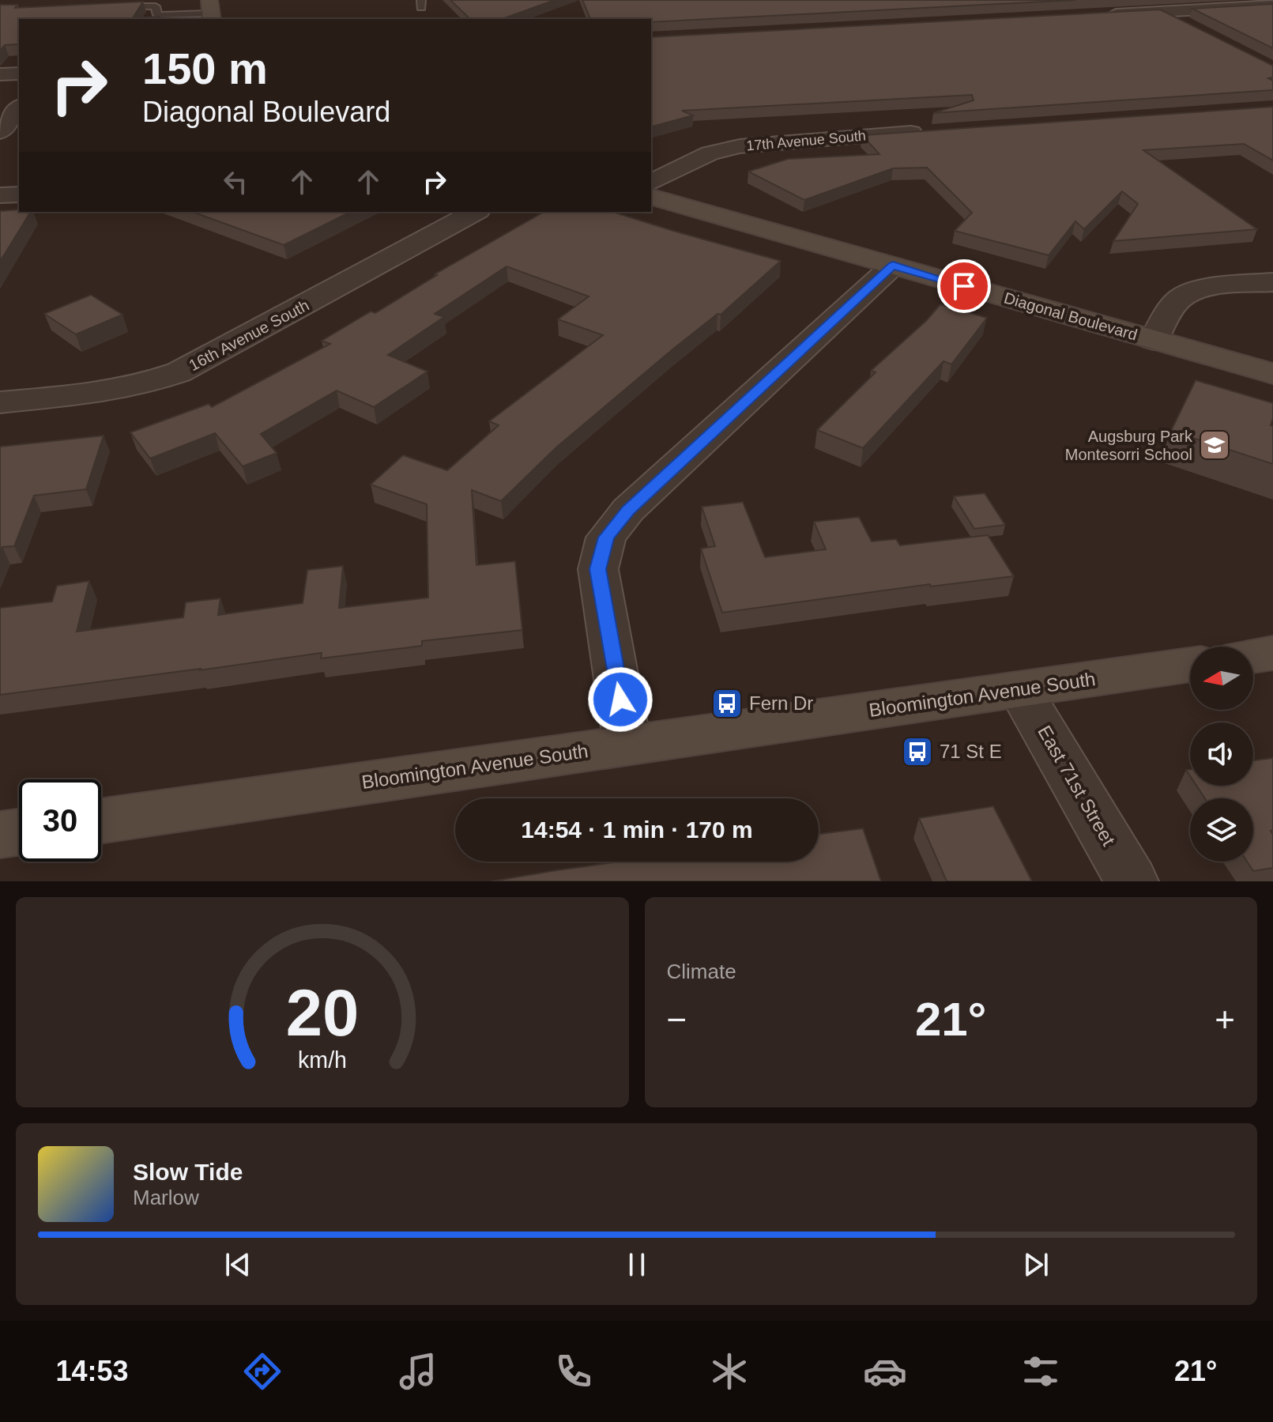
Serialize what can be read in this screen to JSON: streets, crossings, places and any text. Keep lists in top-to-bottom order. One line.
{"streets":{"street":["17th Avenue South","Diagonal Boulevard","16th Avenue South","Bloomington Avenue South","East 71st Street"]},"crossings":[["Bloomington Avenue South","East 71st Street"]],"places":{"school or university":["Augsburg Park Montesorri School"],"bus stop":["Fern Dr","71 St E"]},"north":"left","page":{"turn":["150 m","Diagonal Boulevard"],"limit":"30","trip":"14:54 · 1 min · 170 m","tile":"Climate","heat":["−","21°","+"],"song":["Slow Tide","Marlow"],"tabs":["14:53","21°"],"gauge":["20","km/h"]}}
